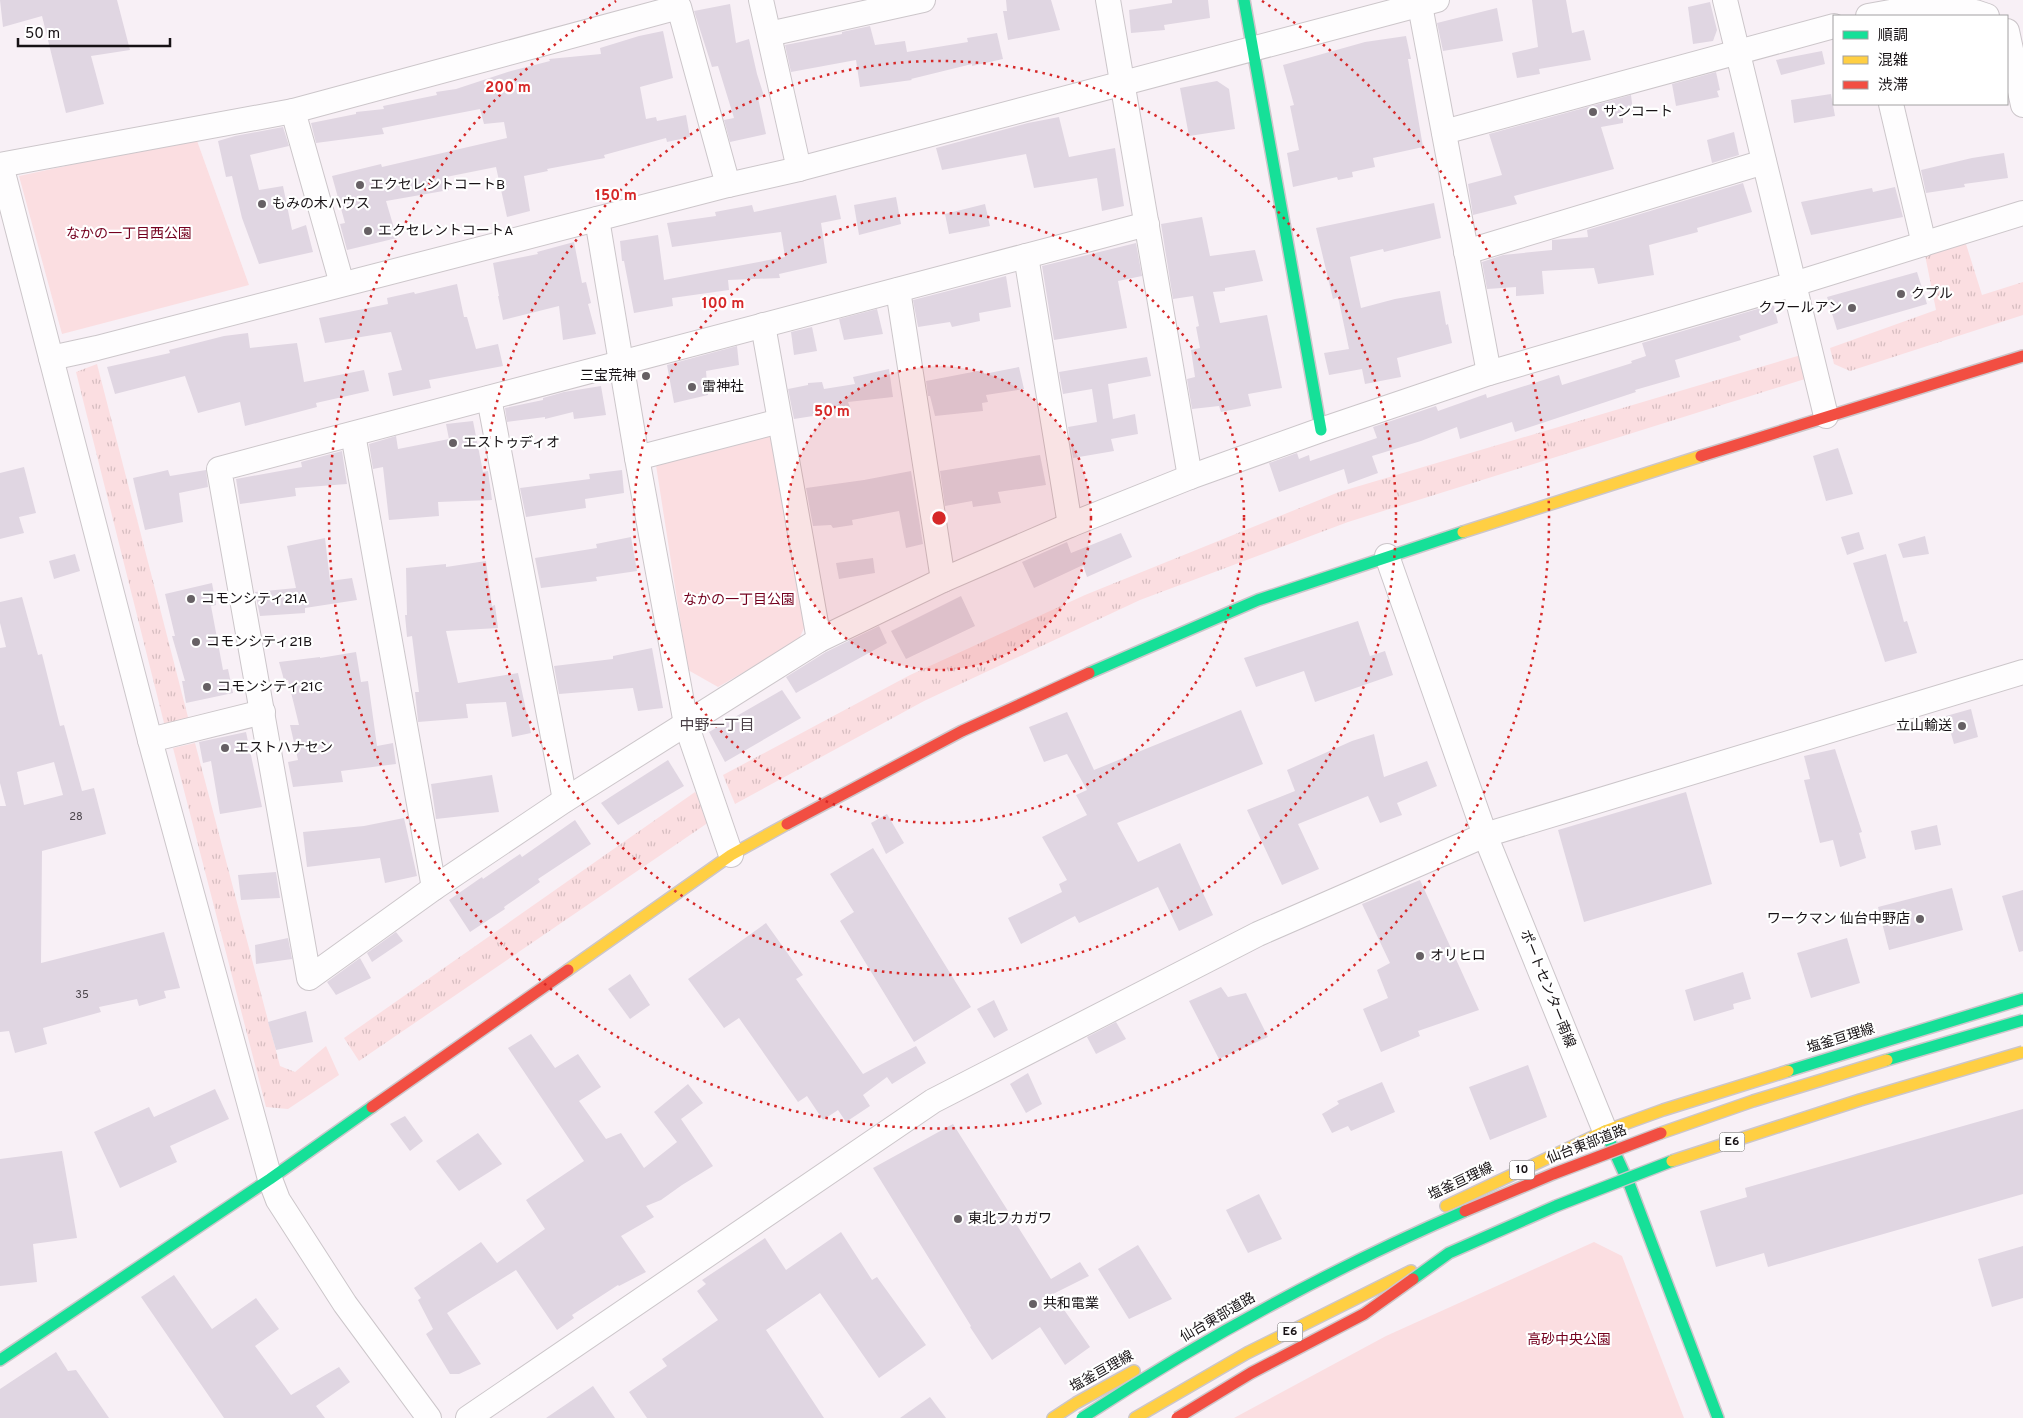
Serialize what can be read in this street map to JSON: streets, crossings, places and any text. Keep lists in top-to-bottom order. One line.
{"streets":{"main road":["ポートセンター南線","塩釜亘理線","E6","仙台東部道路","10"]},"crossings":[["ポートセンター南線","塩釜亘理線"]],"districts":["中野一丁目"],"parks":["なかの一丁目西公園","なかの一丁目公園","高砂中央公園"],"places":["サンコート","エクセレントコートB","もみの木ハウス","エクセレントコートA","クプル","クフールアン","三宝荒神","雷神社","エストゥディオ","コモンシティ21A","コモンシティ21B","コモンシティ21C","立山輸送","エストハナセン","ワークマン 仙台中野店","オリヒロ","東北フカガワ","共和電業"],"house_numbers":["28","35"],"legend":["順調","混雑","渋滞"],"scale_bar":"50 m","rings":["200 m","150 m","100 m","50 m"]}
